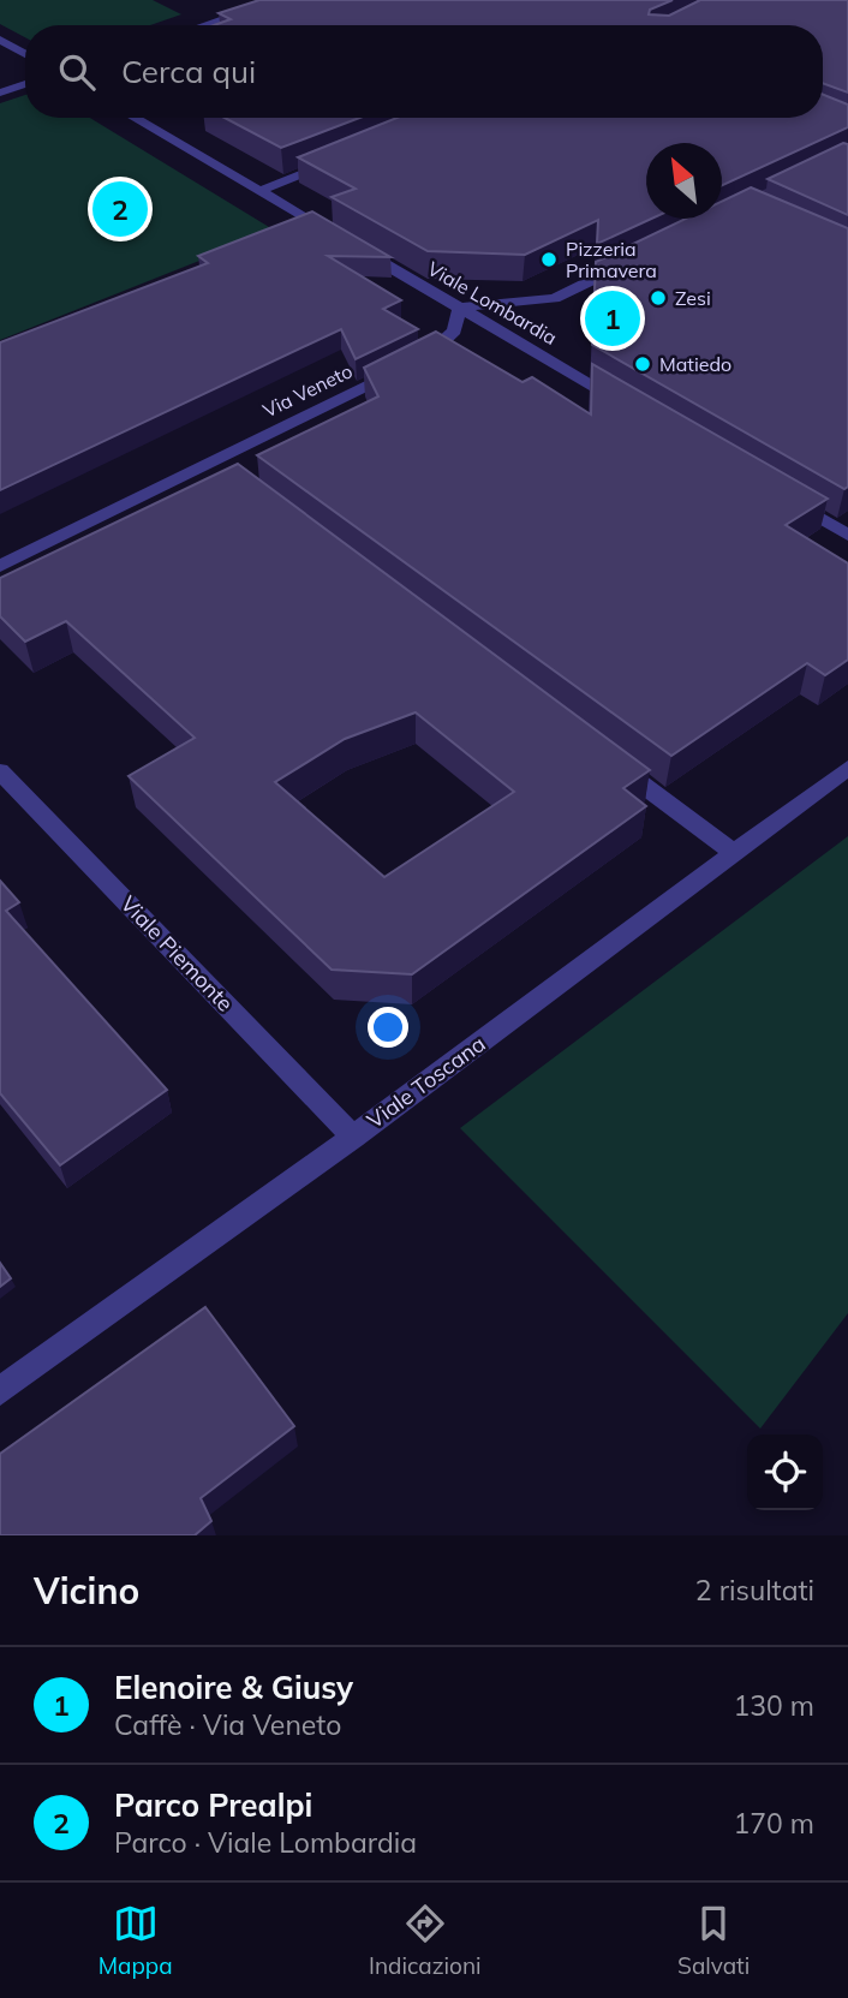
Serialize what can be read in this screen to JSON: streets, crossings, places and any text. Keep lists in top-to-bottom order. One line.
{"streets":{"street":["Viale Lombardia","Via Veneto","Viale Piemonte","Viale Toscana"]},"crossings":[["Viale Lombardia","Via Veneto"],["Viale Piemonte","Viale Toscana"]],"places":["Pizzeria Primavera","Zesi","Matiedo"],"north":"top left","page":{"search":"Cerca qui","pins":["2","1"],"heading":["Vicino","2 risultati"],"list":[{"mark":"1","name":"Elenoire & Giusy","note":"Caffè · Via Veneto","value":"130 m"},{"mark":"2","name":"Parco Prealpi","note":"Parco · Viale Lombardia","value":"170 m"}],"nav":["Mappa","Indicazioni","Salvati"]}}
